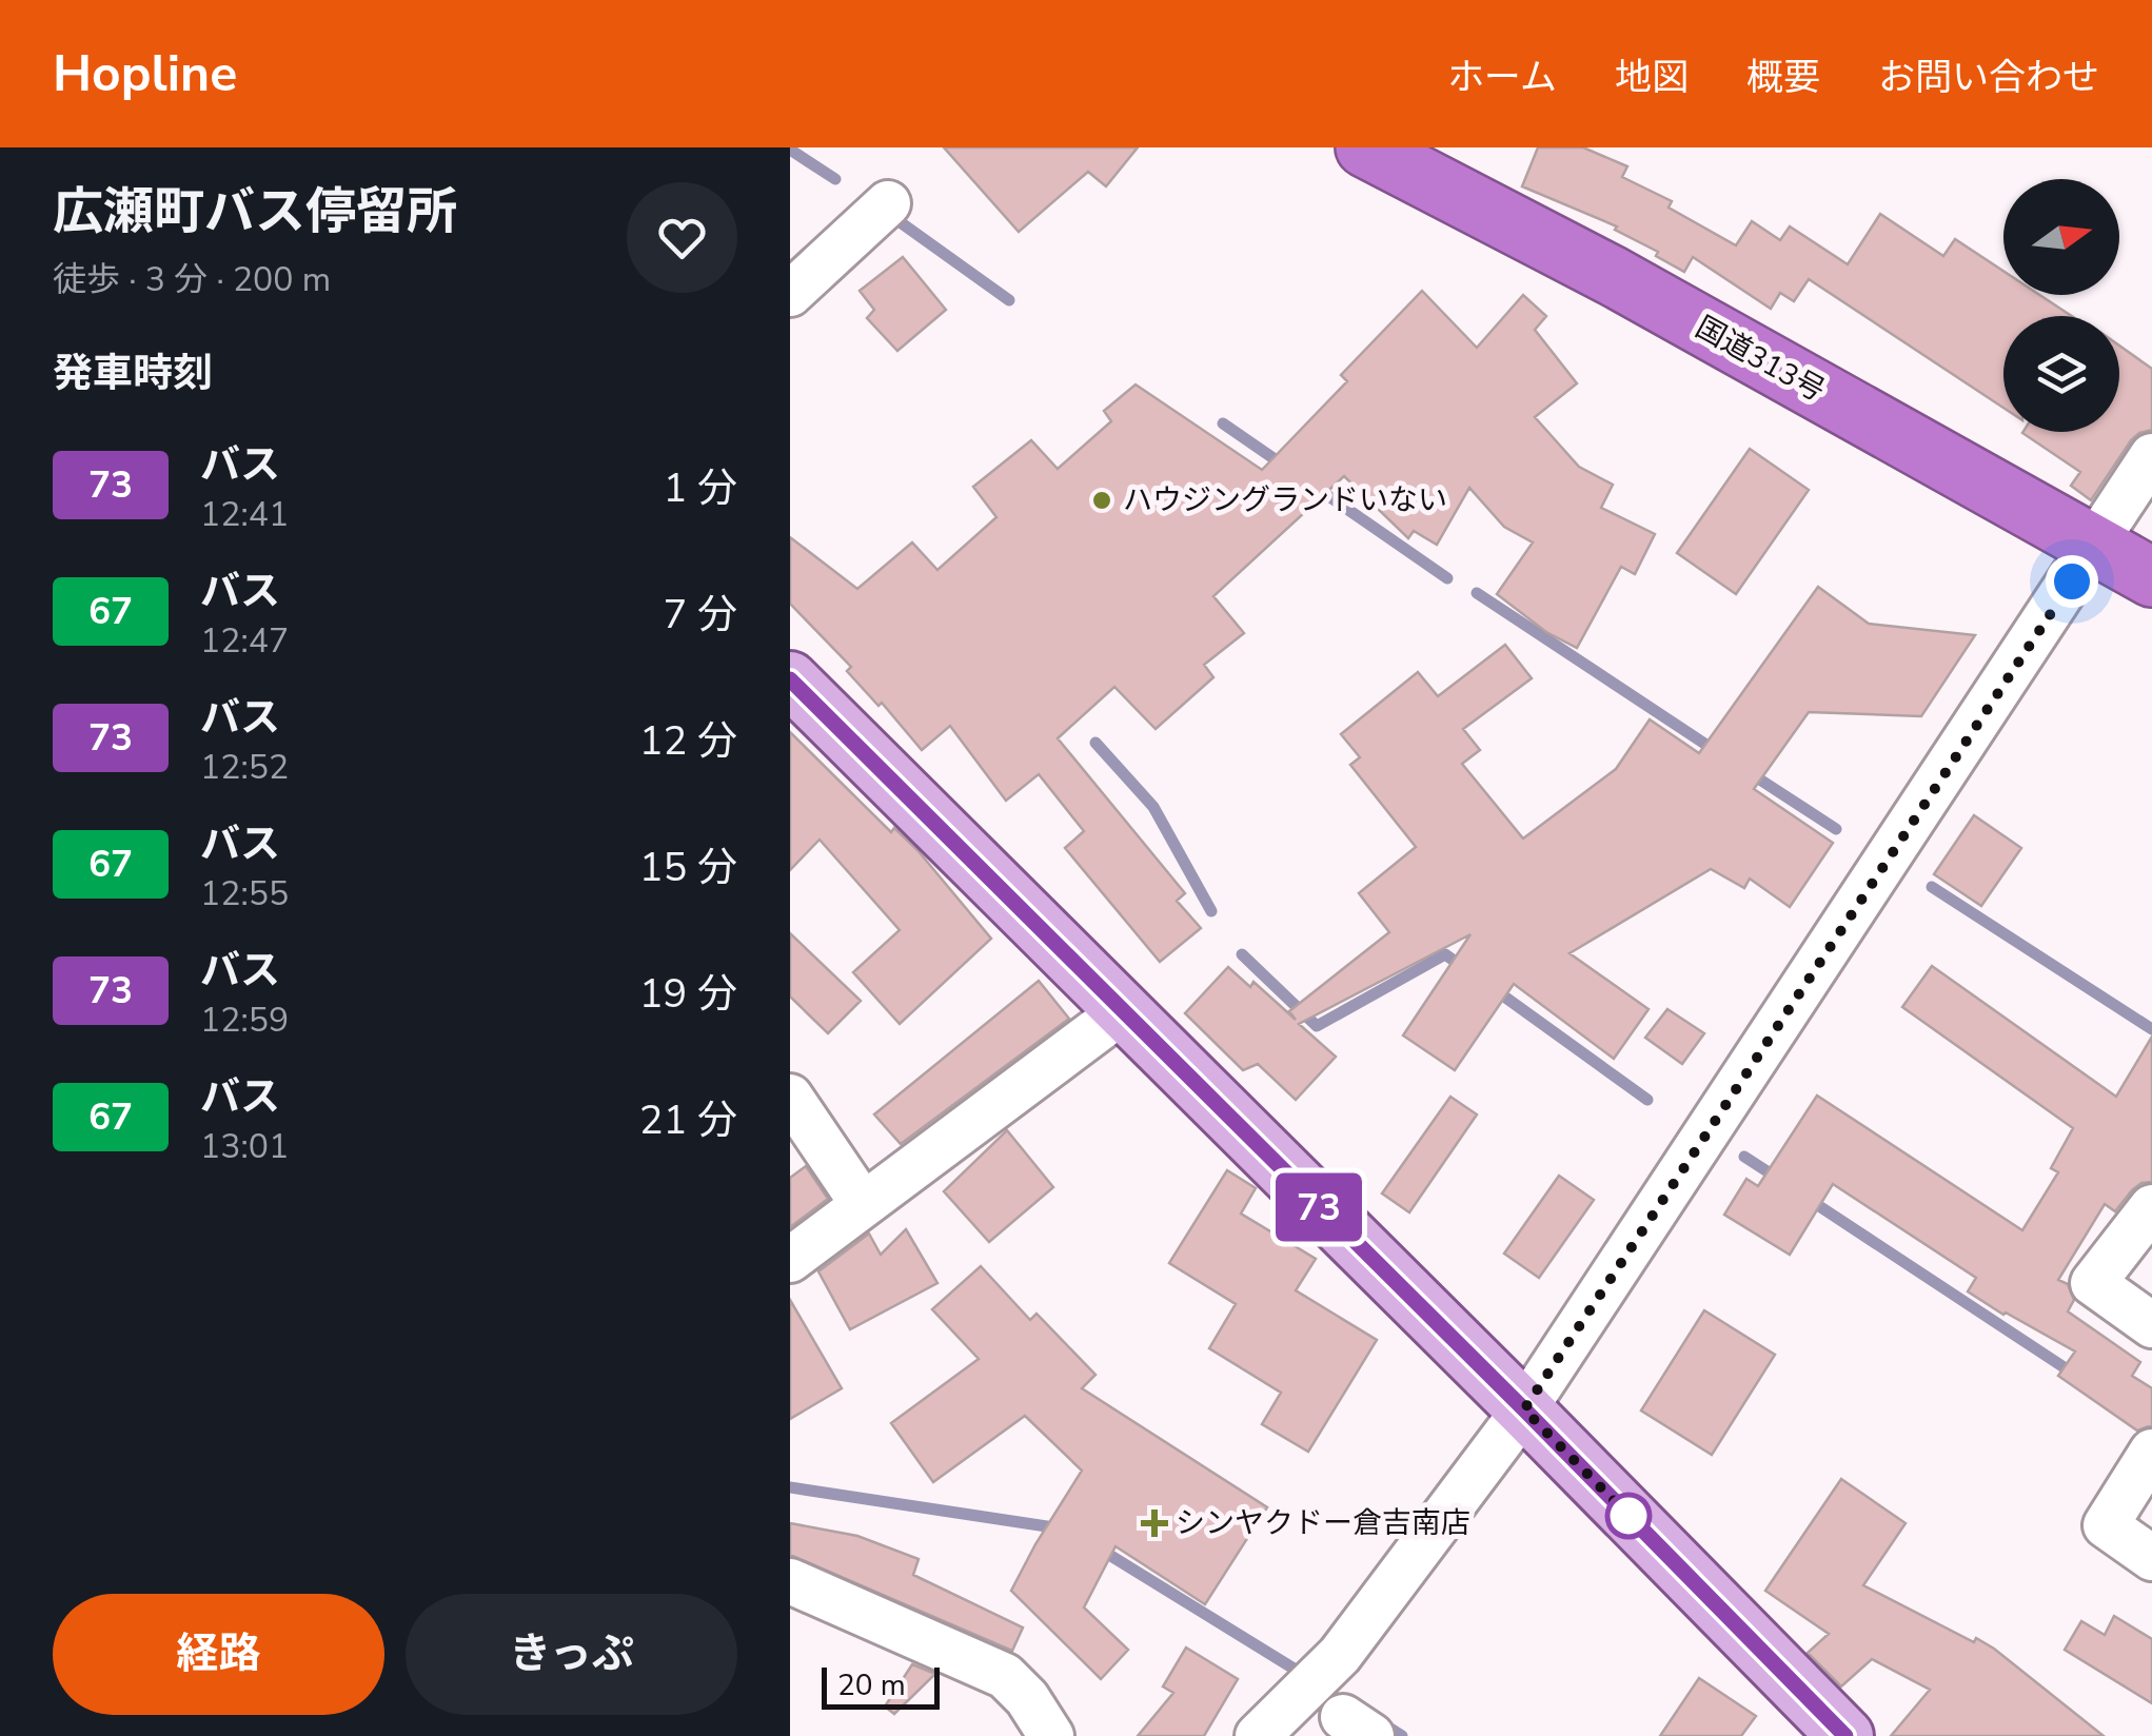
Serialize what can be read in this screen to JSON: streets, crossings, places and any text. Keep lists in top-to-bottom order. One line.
{"streets":{"highway":["国道313号"]},"places":{"other":["ハウジングランドいない"],"health":["シンヤクドー倉吉南店"]},"lines":["bus line 73"],"scale_bar":"20 m","north":"right","page":{"header":"Hopline","nav":["ホーム","地図","概要","お問い合わせ"],"heading":[["広瀬町バス停留所","徒歩 · 3 分 · 200 m"],"発車時刻"],"on_map":"73","list":[{"mark":"73","name":"バス","note":"12:41","value":"1 分"},{"mark":"67","name":"バス","note":"12:47","value":"7 分"},{"mark":"73","name":"バス","note":"12:52","value":"12 分"},{"mark":"67","name":"バス","note":"12:55","value":"15 分"},{"mark":"73","name":"バス","note":"12:59","value":"19 分"},{"mark":"67","name":"バス","note":"13:01","value":"21 分"}],"buttons":["経路","きっぷ"],"scale":"20 m"}}
